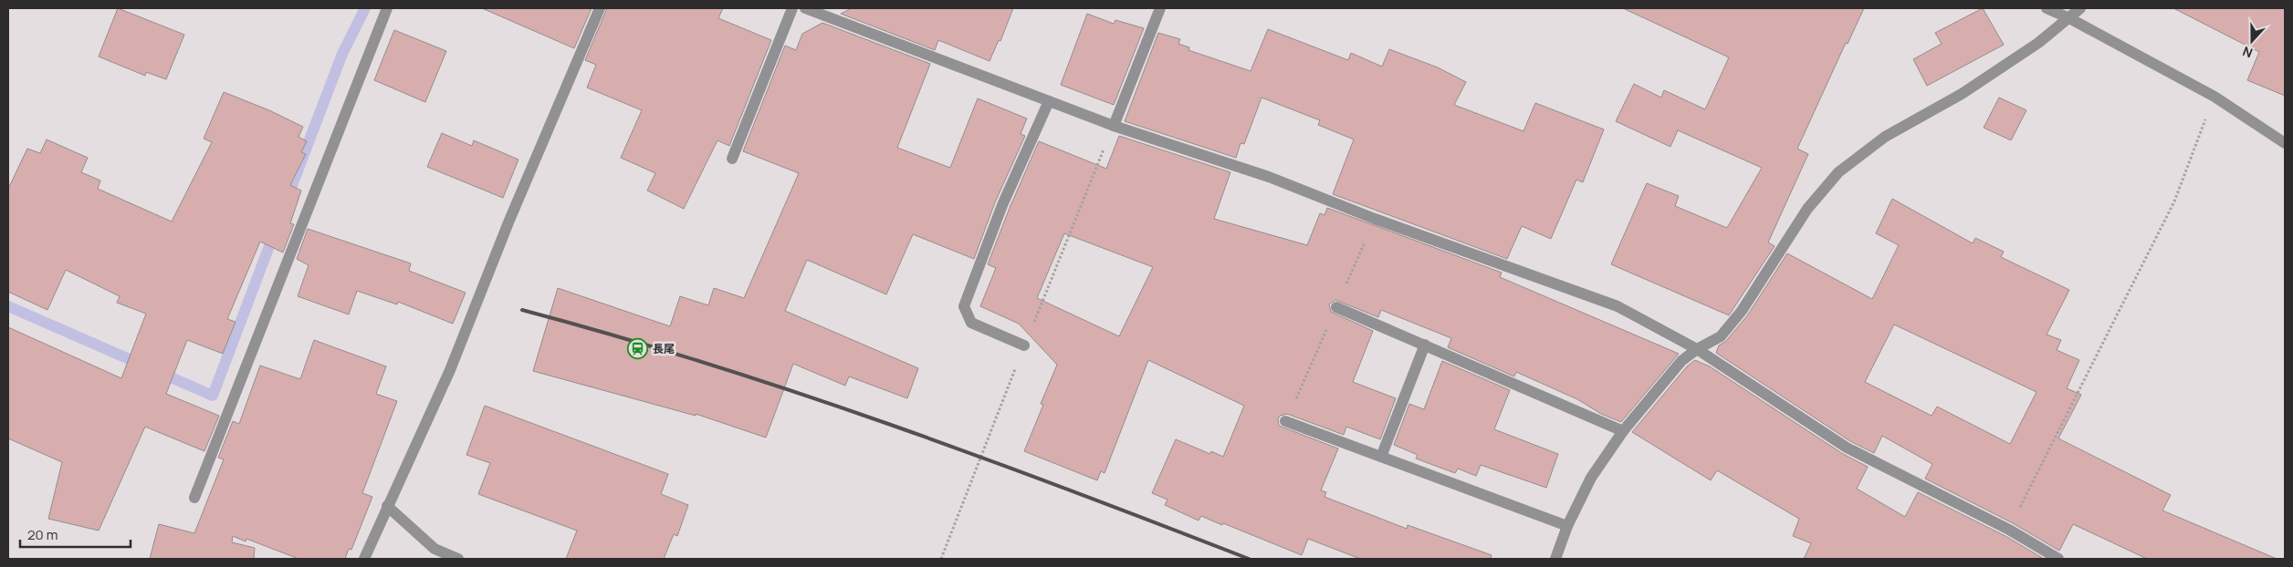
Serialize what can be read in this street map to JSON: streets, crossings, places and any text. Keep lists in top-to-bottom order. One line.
{"places":{"station":["長尾"]},"scale_bar":"20 m","north":"bottom"}
